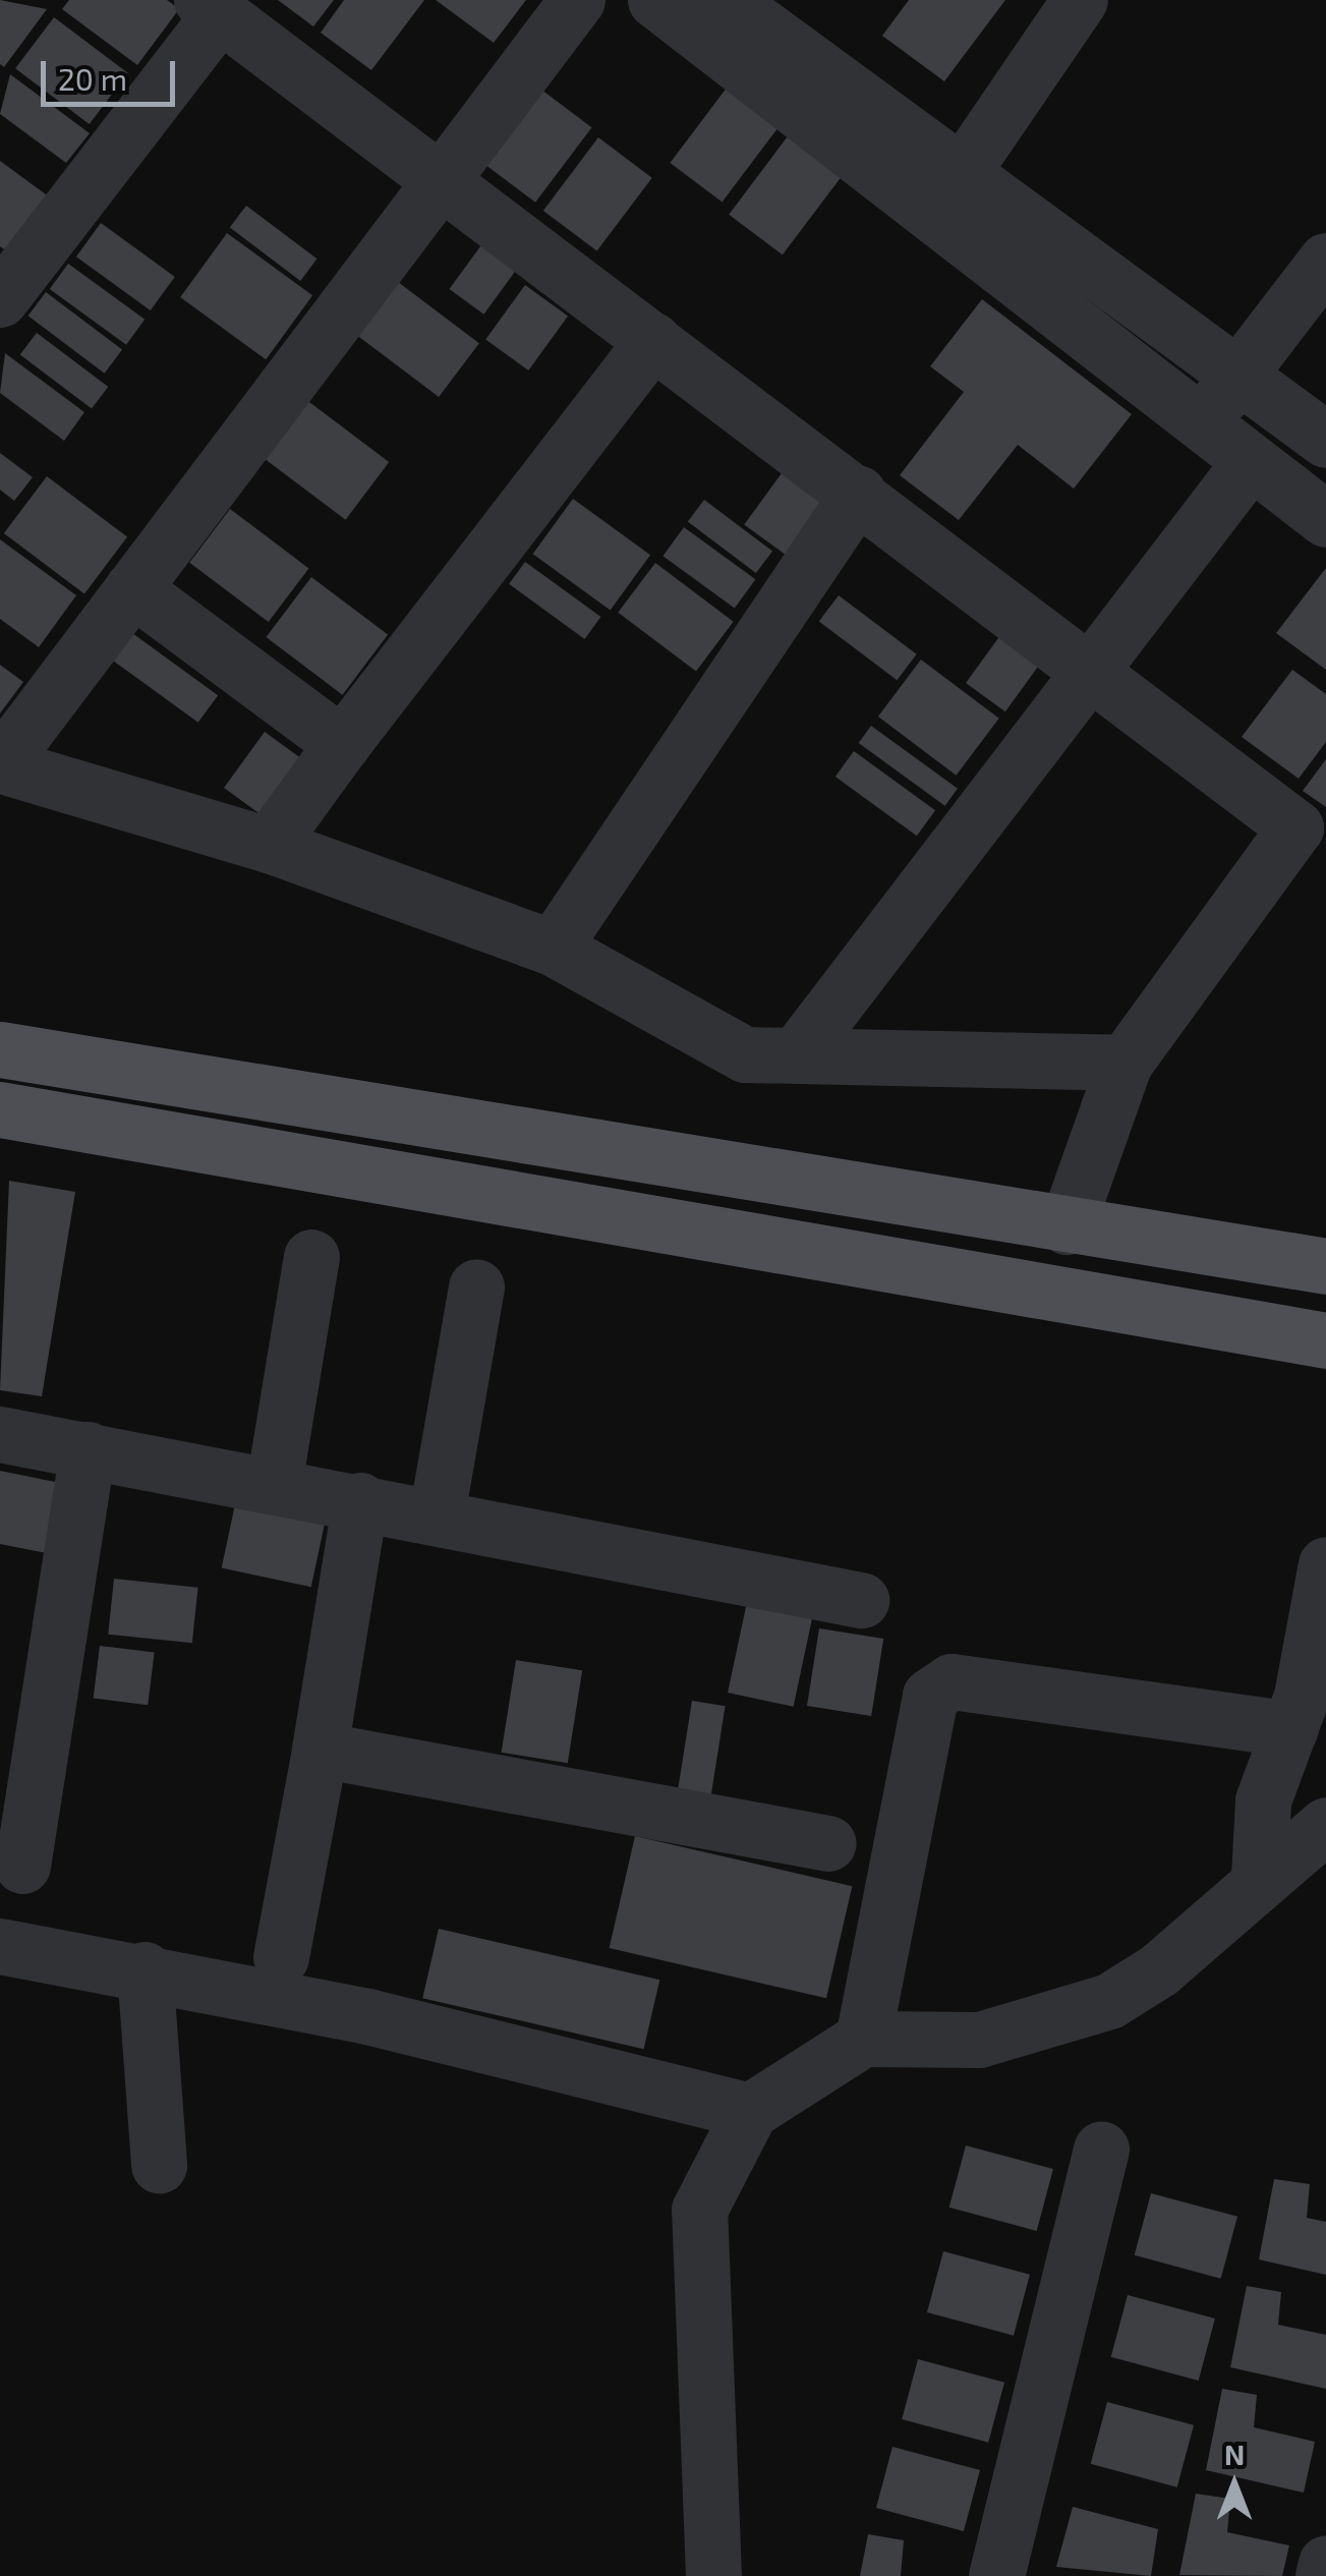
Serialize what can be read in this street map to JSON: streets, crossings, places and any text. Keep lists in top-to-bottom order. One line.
{"scale_bar":"20 m","north":"top"}
